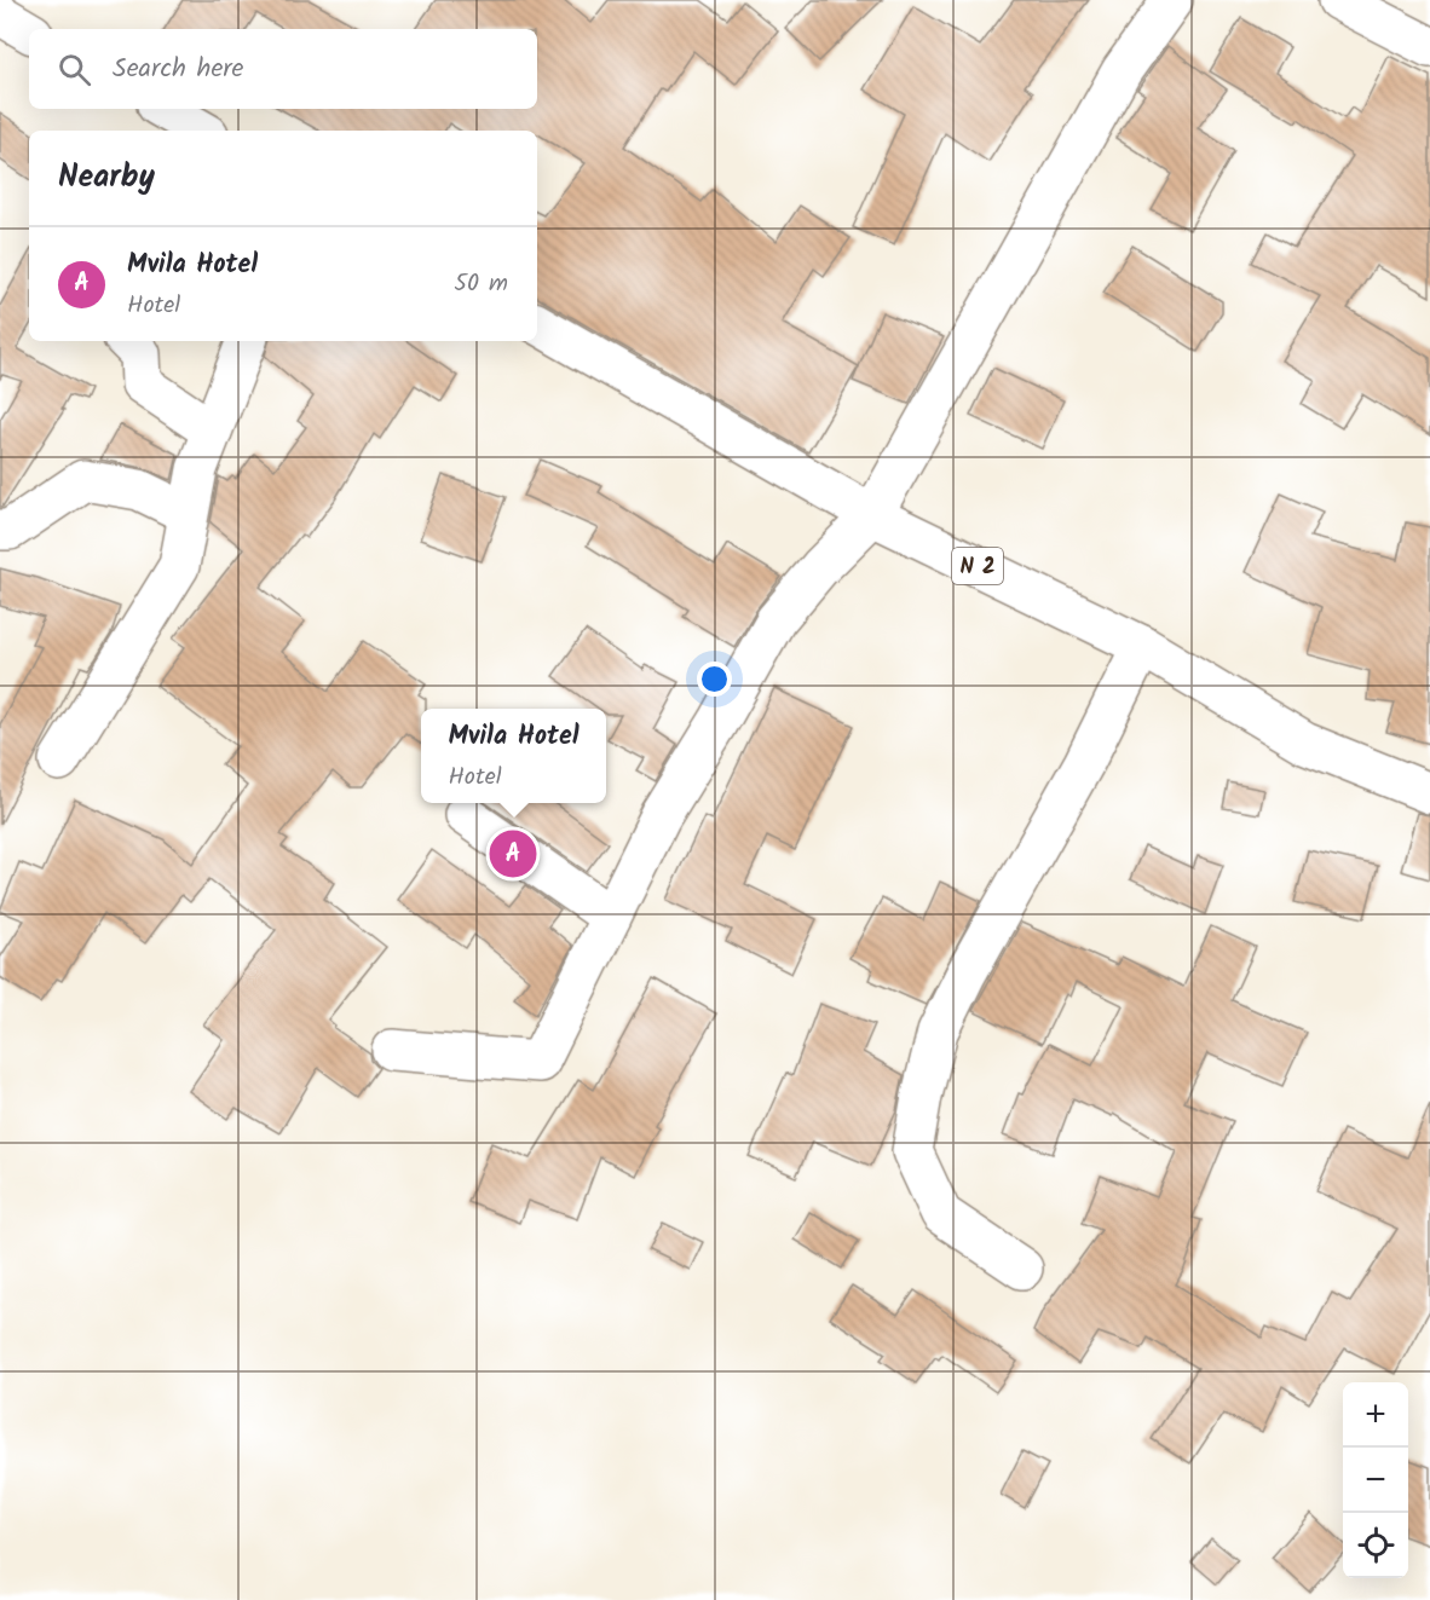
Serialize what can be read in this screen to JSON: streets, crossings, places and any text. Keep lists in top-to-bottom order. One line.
{"streets":{"main road":["N 2"]},"page":{"search":"Search here","heading":"Nearby","list":[{"mark":"A","name":"Mvila Hotel","note":"Hotel","value":"50 m"}],"popup":["Mvila Hotel","Hotel"],"pins":"A","map_buttons":["+","−"]}}
